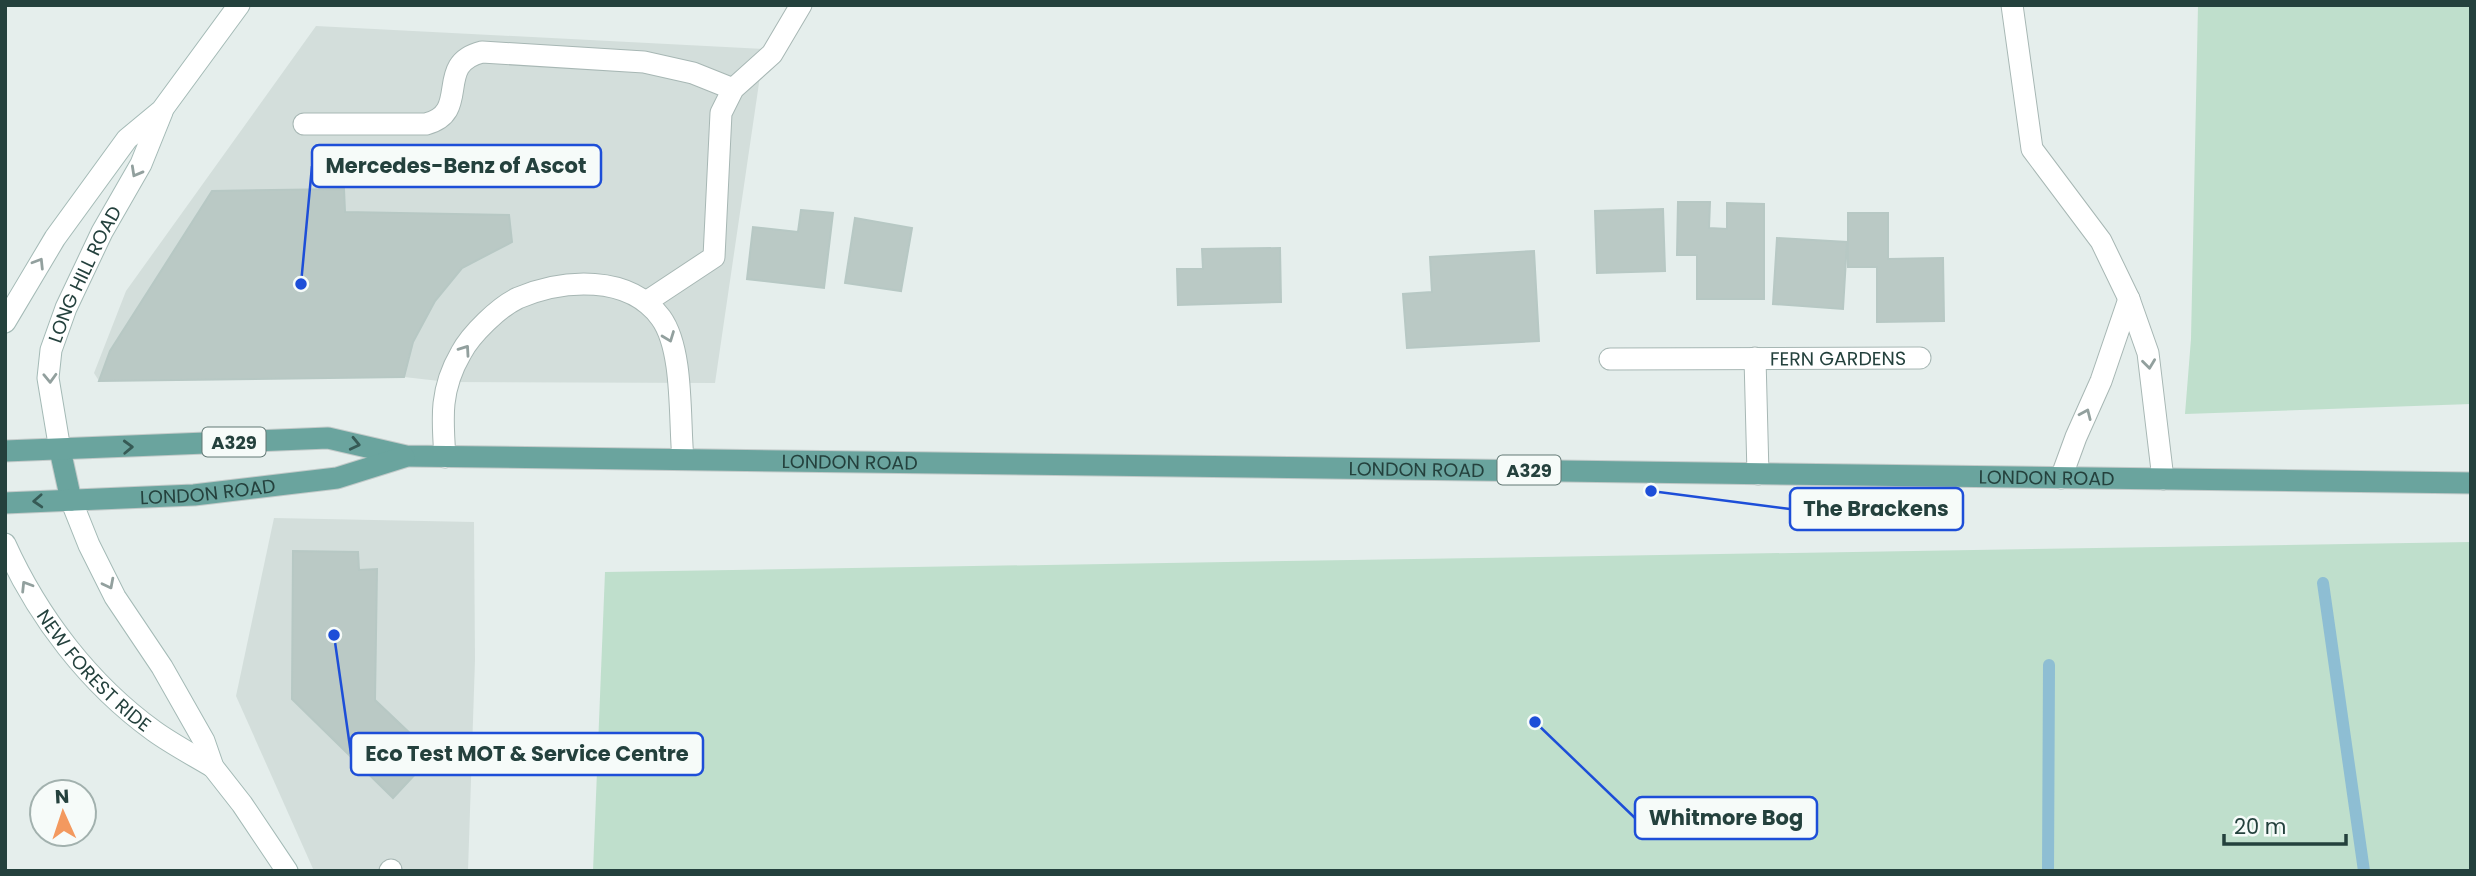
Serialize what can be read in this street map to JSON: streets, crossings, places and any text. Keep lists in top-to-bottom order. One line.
{"streets":{"main road":["A329","LONDON ROAD"],"street":["LONG HILL ROAD","FERN GARDENS","NEW FOREST RIDE"]},"crossings":[["LONG HILL ROAD","LONDON ROAD"],["FERN GARDENS","LONDON ROAD"],["LONDON ROAD","NEW FOREST RIDE"]],"places":["Mercedes-Benz of Ascot","The Brackens","Eco Test MOT & Service Centre","Whitmore Bog"],"scale_bar":"20 m","north":"top"}
